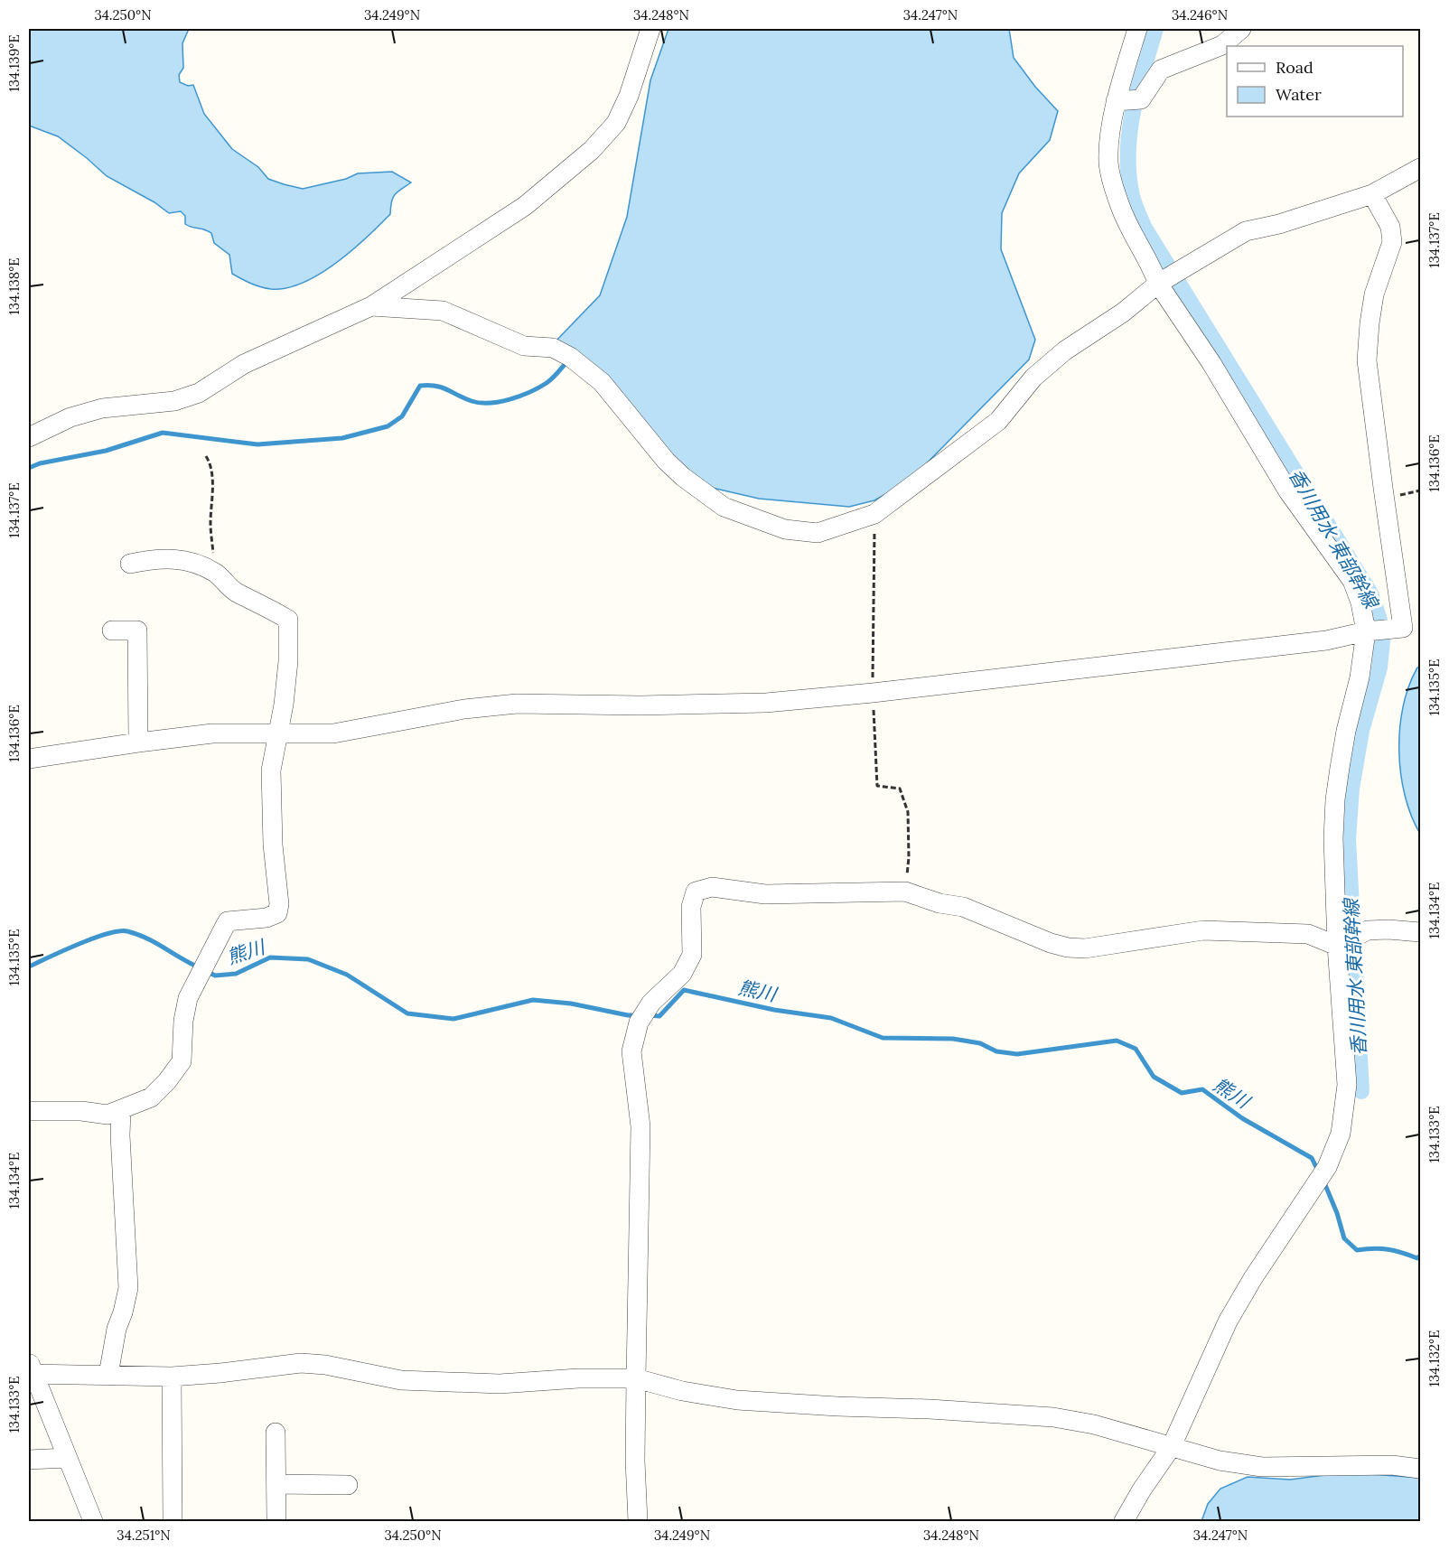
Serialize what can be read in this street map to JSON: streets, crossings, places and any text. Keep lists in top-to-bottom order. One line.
{"water":["香川用水 東部幹線","熊川"],"legend":["Road","Water"],"coordinates":["34.250°N","34.249°N","34.248°N","34.247°N","34.246°N","134.139°E","134.137°E","134.138°E","134.136°E","134.135°E","134.134°E","134.133°E","134.132°E","34.251°N"]}
